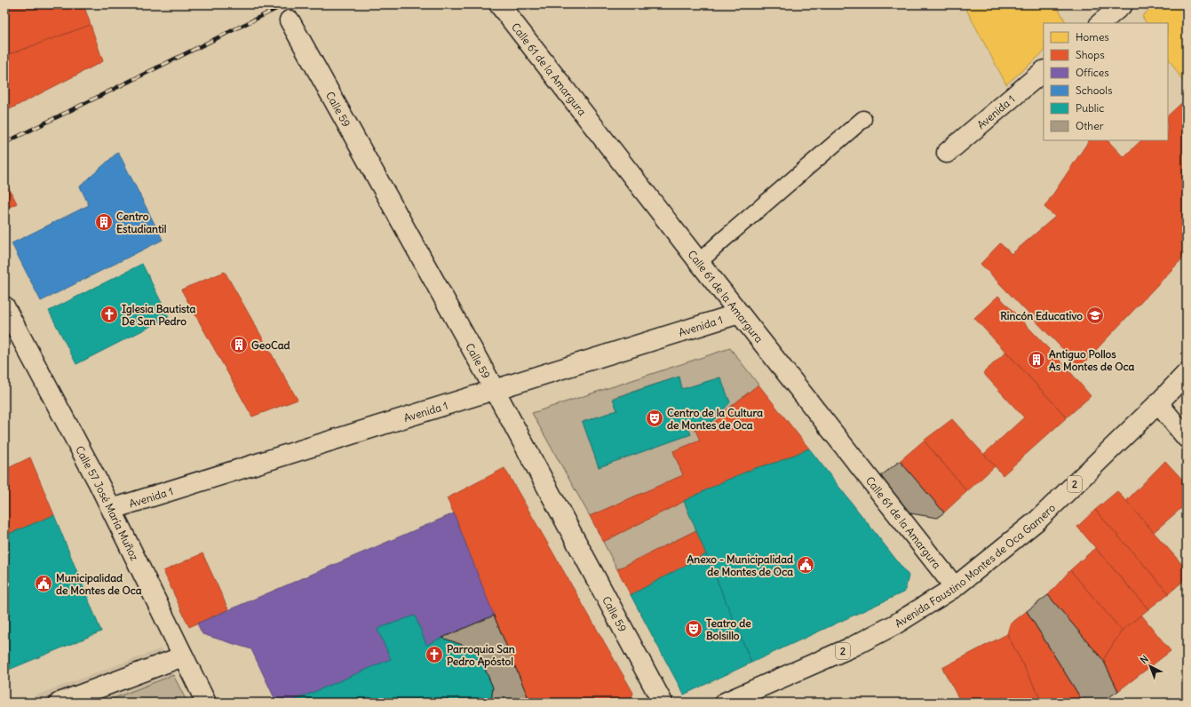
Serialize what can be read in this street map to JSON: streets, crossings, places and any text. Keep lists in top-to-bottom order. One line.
{"streets":{"main road":["Calle 61 de la Amargura","Calle 59","Avenida 1","2","Calle 57 José María Muñoz","Avenida Faustino Montes de Oca Gamero"]},"crossings":[["Calle 61 de la Amargura","Avenida 1"],["Calle 61 de la Amargura","Avenida Faustino Montes de Oca Gamero"],["Calle 59","Avenida 1"],["Avenida 1","Calle 57 José María Muñoz"]],"places":{"building":["Centro Estudiantil","GeoCad","Antiguo Pollos As Montes de Oca"],"church":["Iglesia Bautista De San Pedro","Parroquia San Pedro Apóstol"],"school or university":["Rincón Educativo"],"theatre":["Centro de la Cultura de Montes de Oca","Teatro de Bolsillo"],"public building":["Anexo - Municipalidad de Montes de Oca","Municipalidad de Montes de Oca"]},"legend":["Homes","Shops","Offices","Schools","Public","Other"],"north":"top left"}
